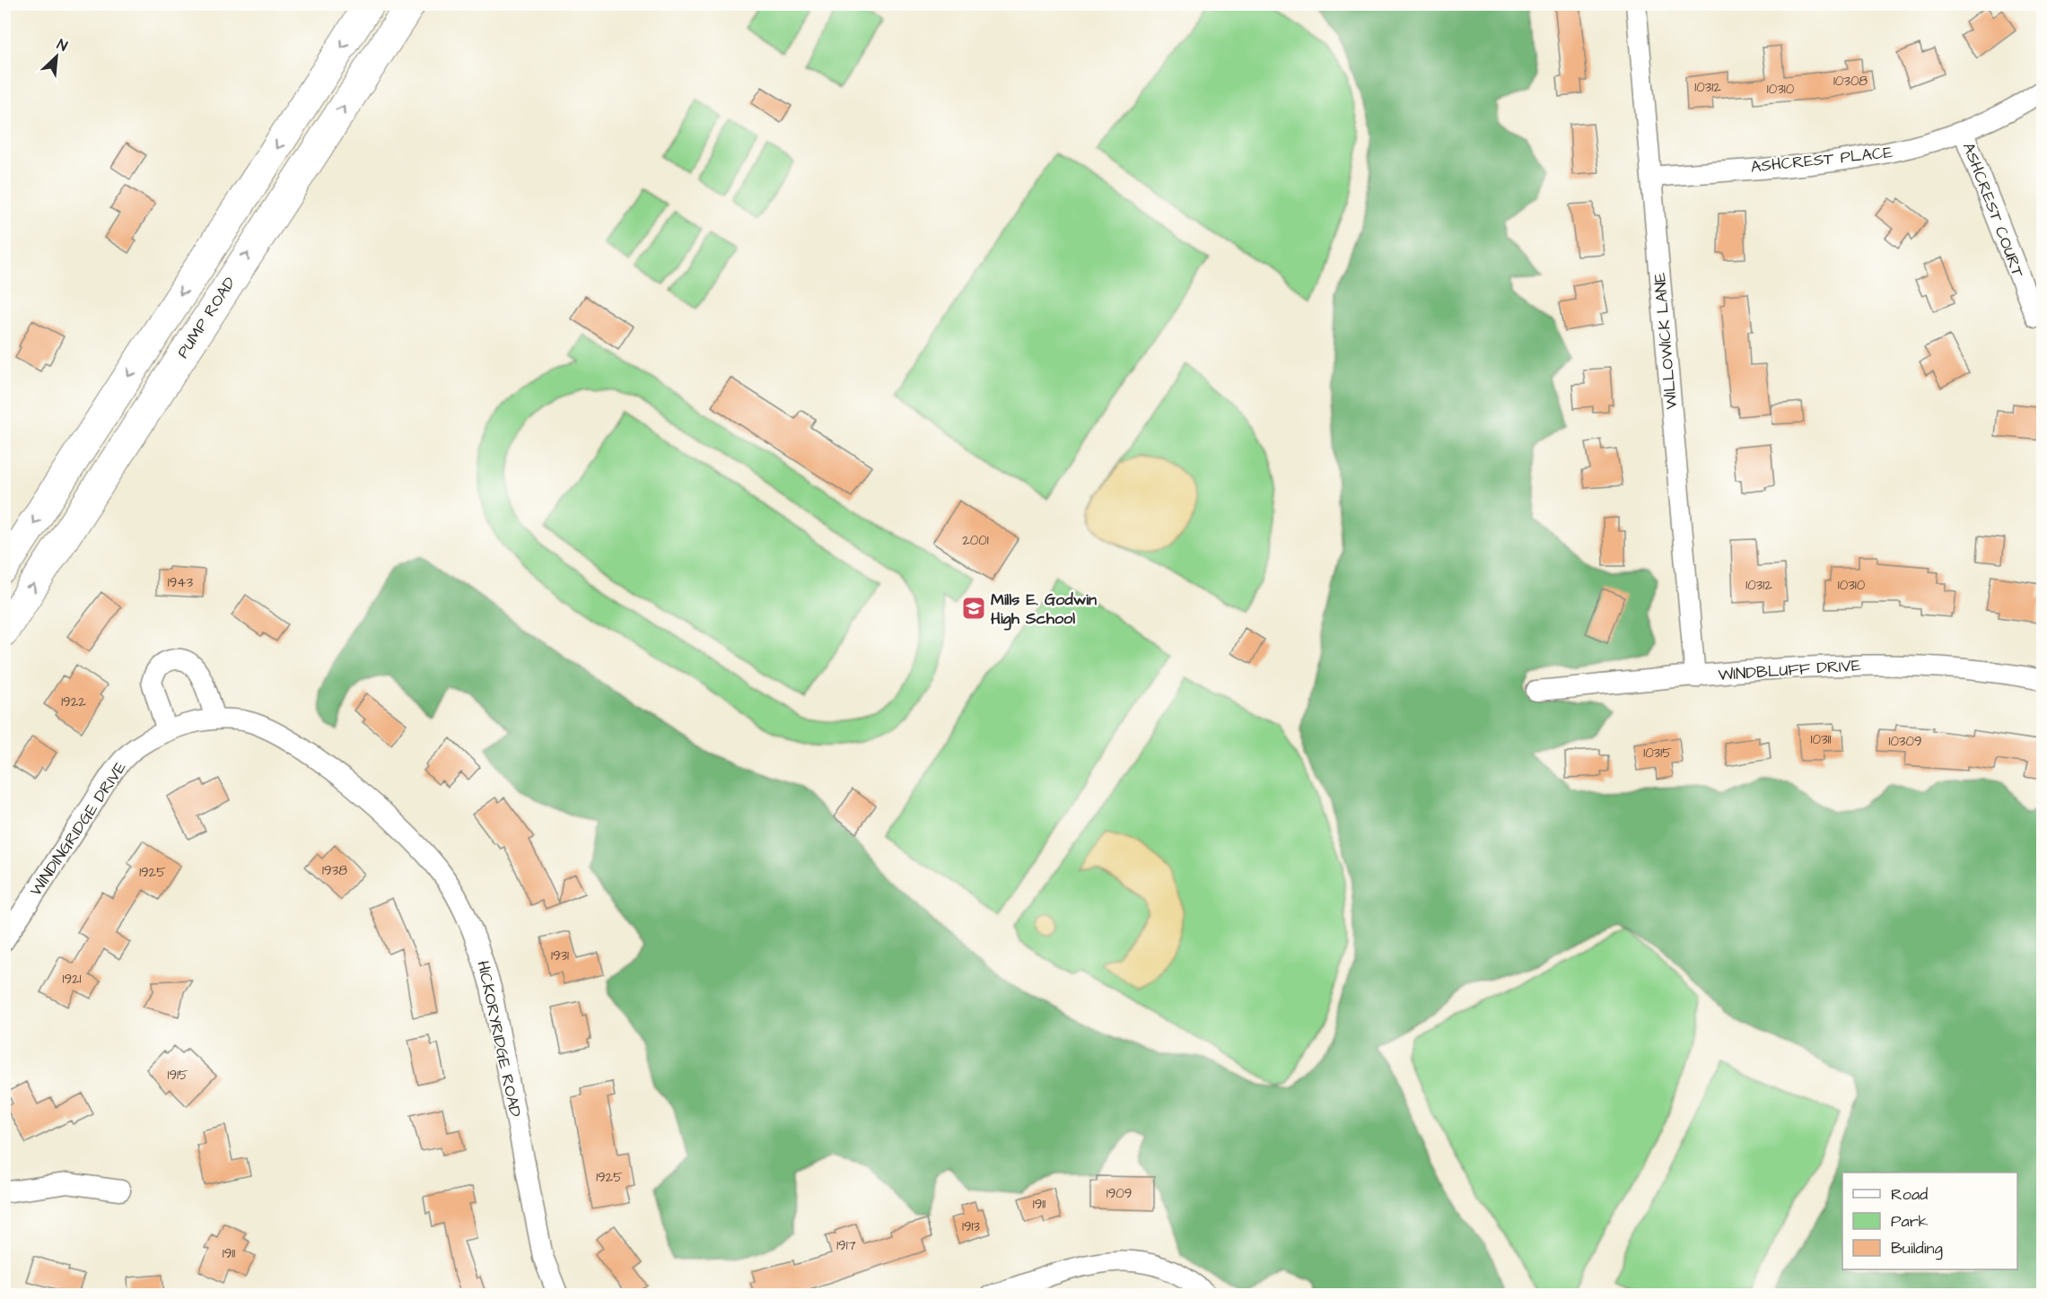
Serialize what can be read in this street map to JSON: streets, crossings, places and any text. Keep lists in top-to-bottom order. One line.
{"streets":{"main road":["PUMP ROAD"],"street":["ASHCREST PLACE","ASHCREST COURT","WILLOWICK LANE","WINDBLUFF DRIVE","WINDINGRIDGE DRIVE","HICKORYRIDGE ROAD"]},"crossings":[["ASHCREST PLACE","ASHCREST COURT"],["ASHCREST PLACE","WILLOWICK LANE"],["WILLOWICK LANE","WINDBLUFF DRIVE"],["WINDINGRIDGE DRIVE","HICKORYRIDGE ROAD"]],"places":{"school or university":["Mills E. Godwin High School"]},"house_numbers":["10308","10312","10310","2001","1943","10312","10310","1922","10311","10309","10315","1938","1925","1931","1921","1915","1925","1909","1911","1913","1917","1911"],"legend":["Road","Park","Building"],"north":"top right"}
